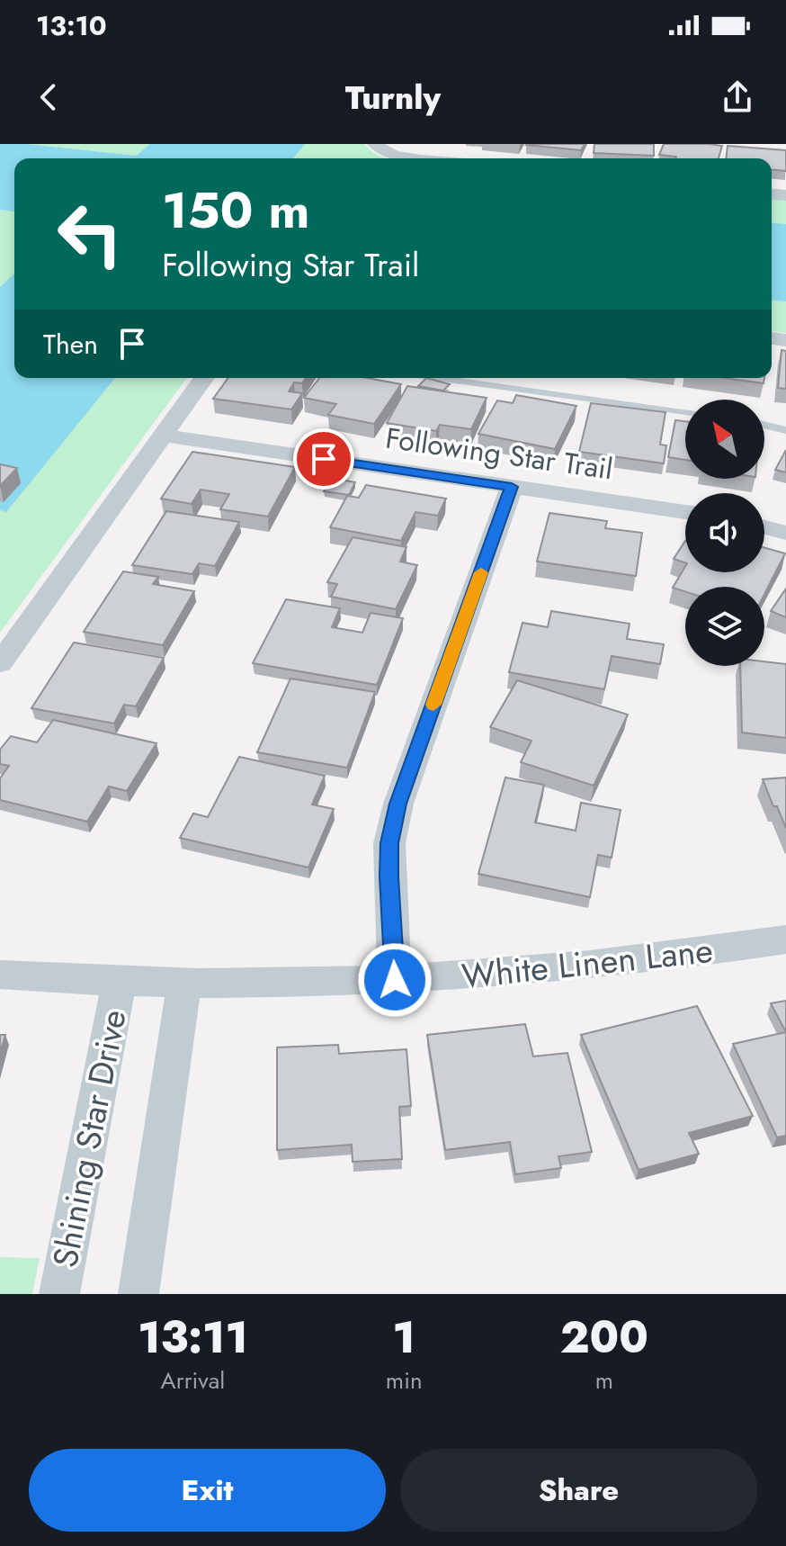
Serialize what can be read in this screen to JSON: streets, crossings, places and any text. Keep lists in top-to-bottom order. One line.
{"streets":{"street":["Following Star Trail","White Linen Lane","Shining Star Drive"]},"crossings":[["White Linen Lane","Shining Star Drive"]],"north":"top left","page":{"status":"13:10","header":"Turnly","turn":["150 m","Following Star Trail"],"then":"Then","eta":["13:11","Arrival","1","min","200","m"],"buttons":["Exit","Share"]}}
